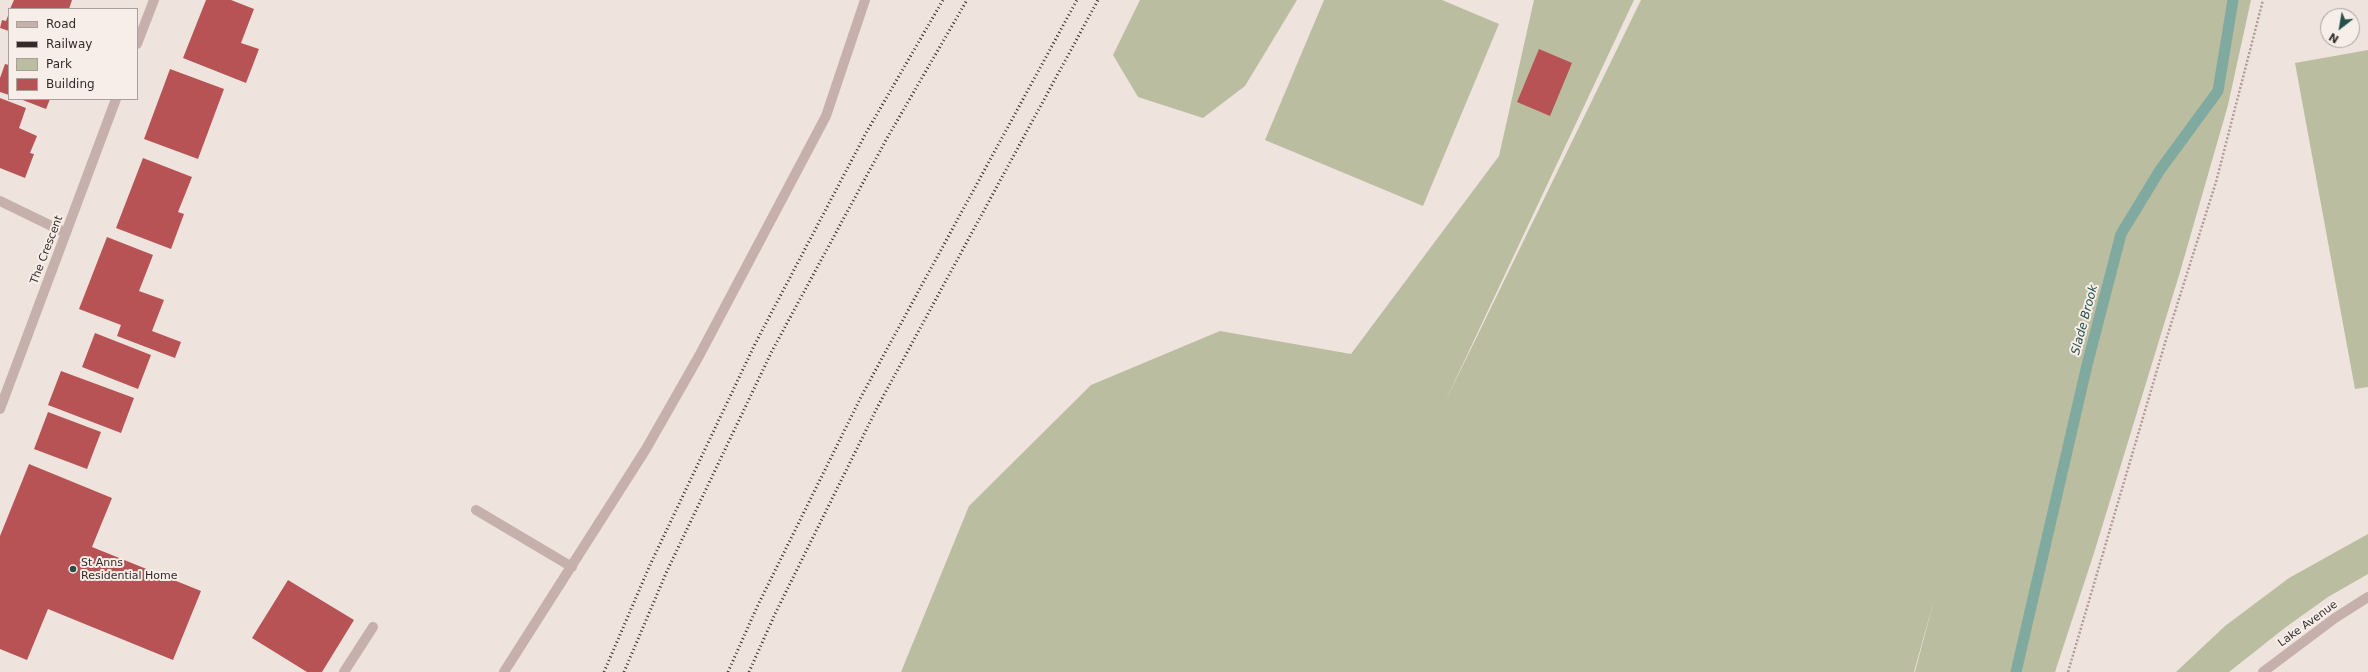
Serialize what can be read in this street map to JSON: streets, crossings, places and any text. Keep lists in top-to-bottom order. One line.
{"streets":{"street":["The Crescent","Lake Avenue"]},"water":["Slade Brook"],"places":["St Anns Residential Home"],"legend":["Road","Railway","Park","Building"],"north":"bottom left"}
